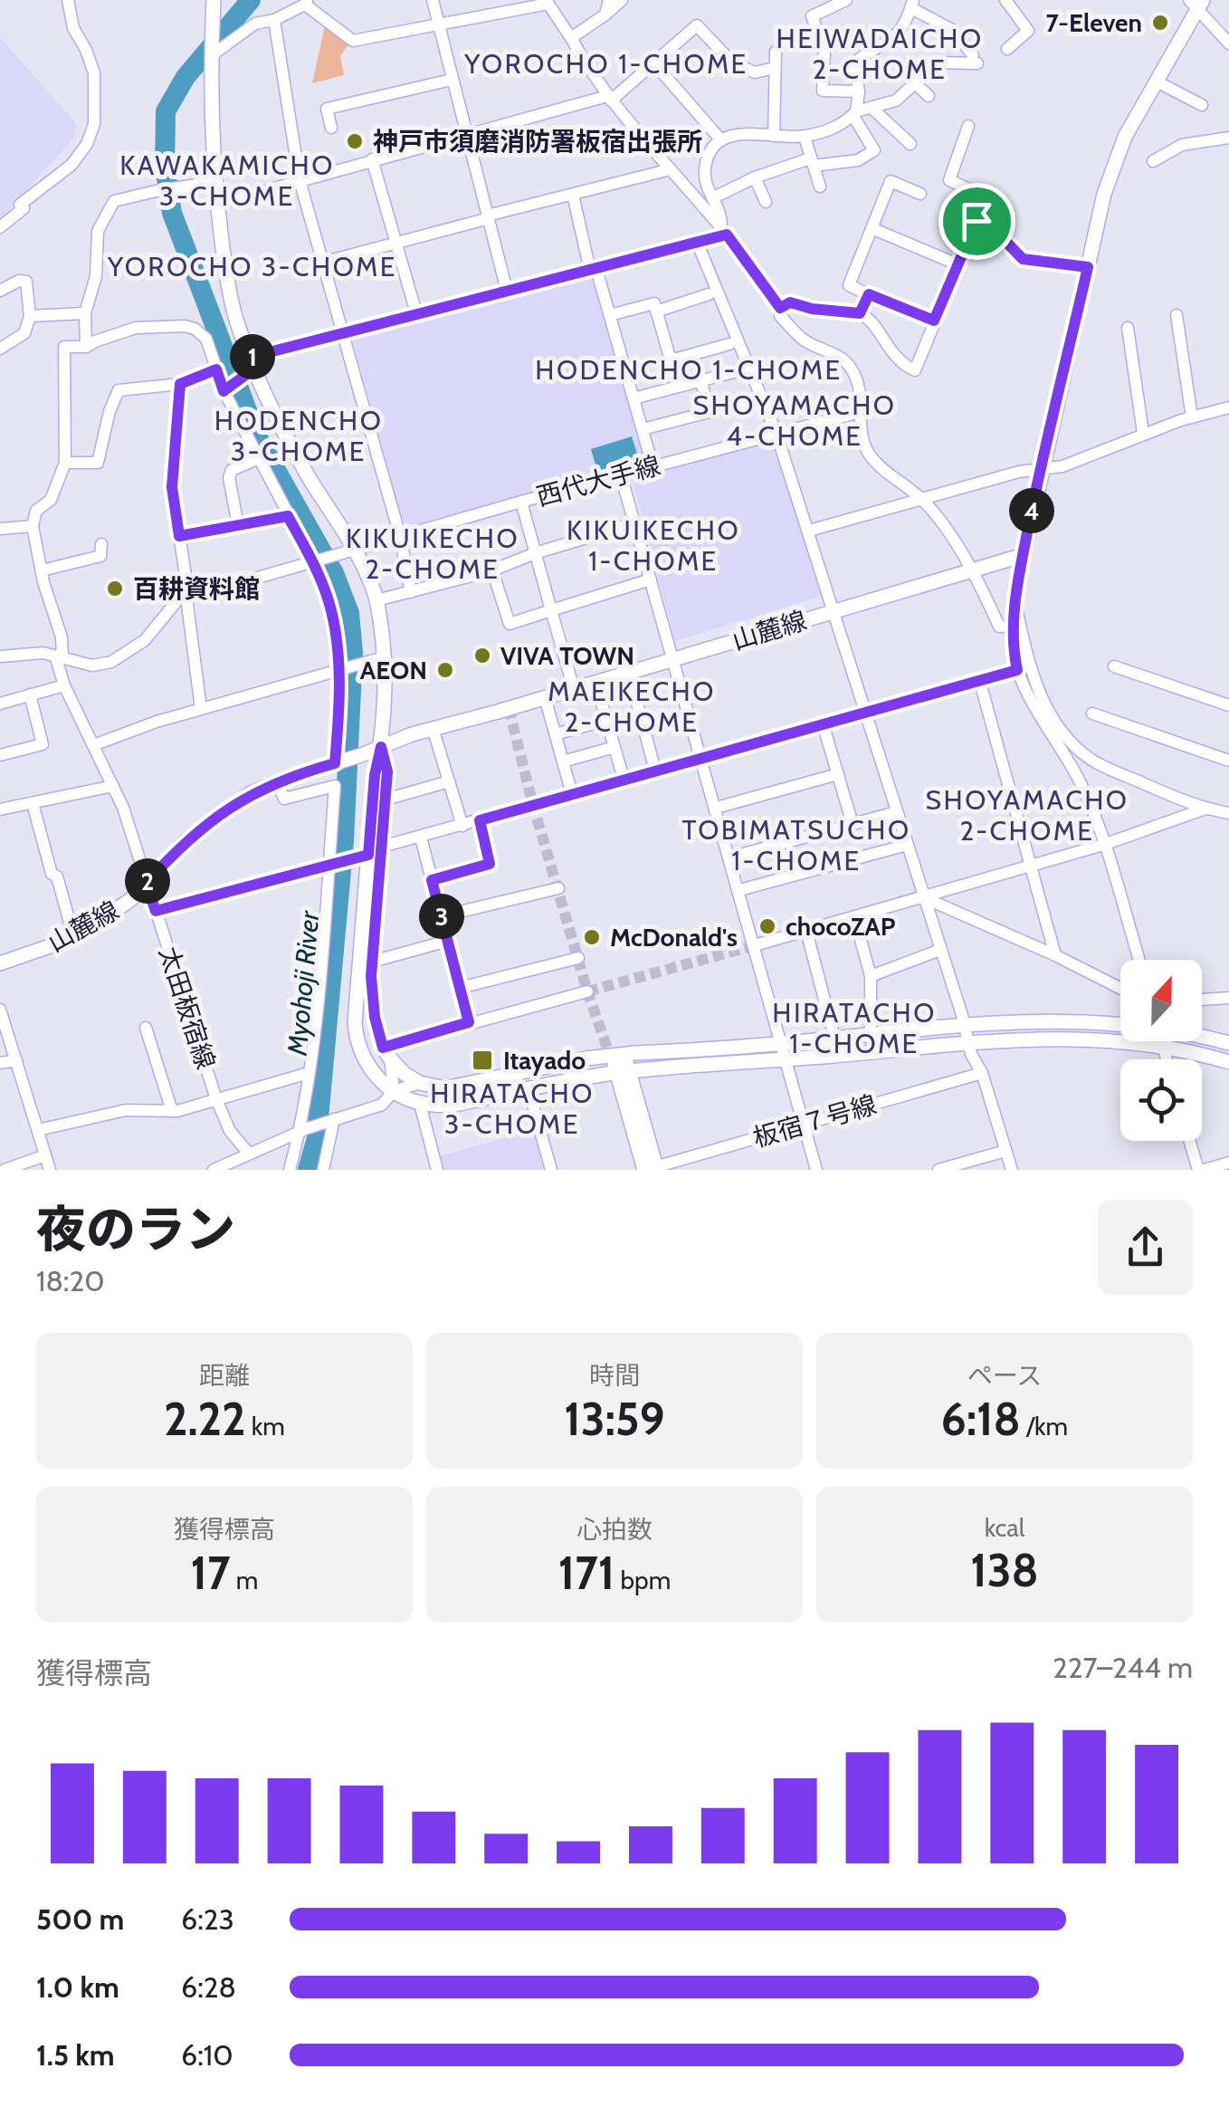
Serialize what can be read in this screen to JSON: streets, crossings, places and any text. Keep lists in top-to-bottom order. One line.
{"streets":{"main road":["山麓線"],"street":["西代大手線","太田板宿線","板宿７号線"]},"crossings":[["山麓線","太田板宿線"]],"districts":["HEIWADAICHO 2-CHOME","YOROCHO 1-CHOME","KAWAKAMICHO 3-CHOME","YOROCHO 3-CHOME","HODENCHO 1-CHOME","SHOYAMACHO 4-CHOME","HODENCHO 3-CHOME","KIKUIKECHO 1-CHOME","KIKUIKECHO 2-CHOME","MAEIKECHO 2-CHOME","SHOYAMACHO 2-CHOME","TOBIMATSUCHO 1-CHOME","HIRATACHO 1-CHOME","HIRATACHO 3-CHOME"],"water":["Myohoji River"],"places":{"other":["7-Eleven","神戸市須磨消防署板宿出張所","百耕資料館","VIVA TOWN","AEON","chocoZAP","McDonald's"],"transit":["Itayado"]},"north":"top","page":{"pins":["1","4","2","3"],"heading":["夜のラン","18:20"],"stats":[["距離","2.22 km"],["時間","13:59"],["ペース","6:18 /km"],["獲得標高","17 m"],["心拍数","171 bpm"],["kcal","138"]],"chart":["獲得標高","227–244 m"],"list":[{"name":"500 m","note":"6:23"},{"name":"1.0 km","note":"6:28"},{"name":"1.5 km","note":"6:10"}]}}
